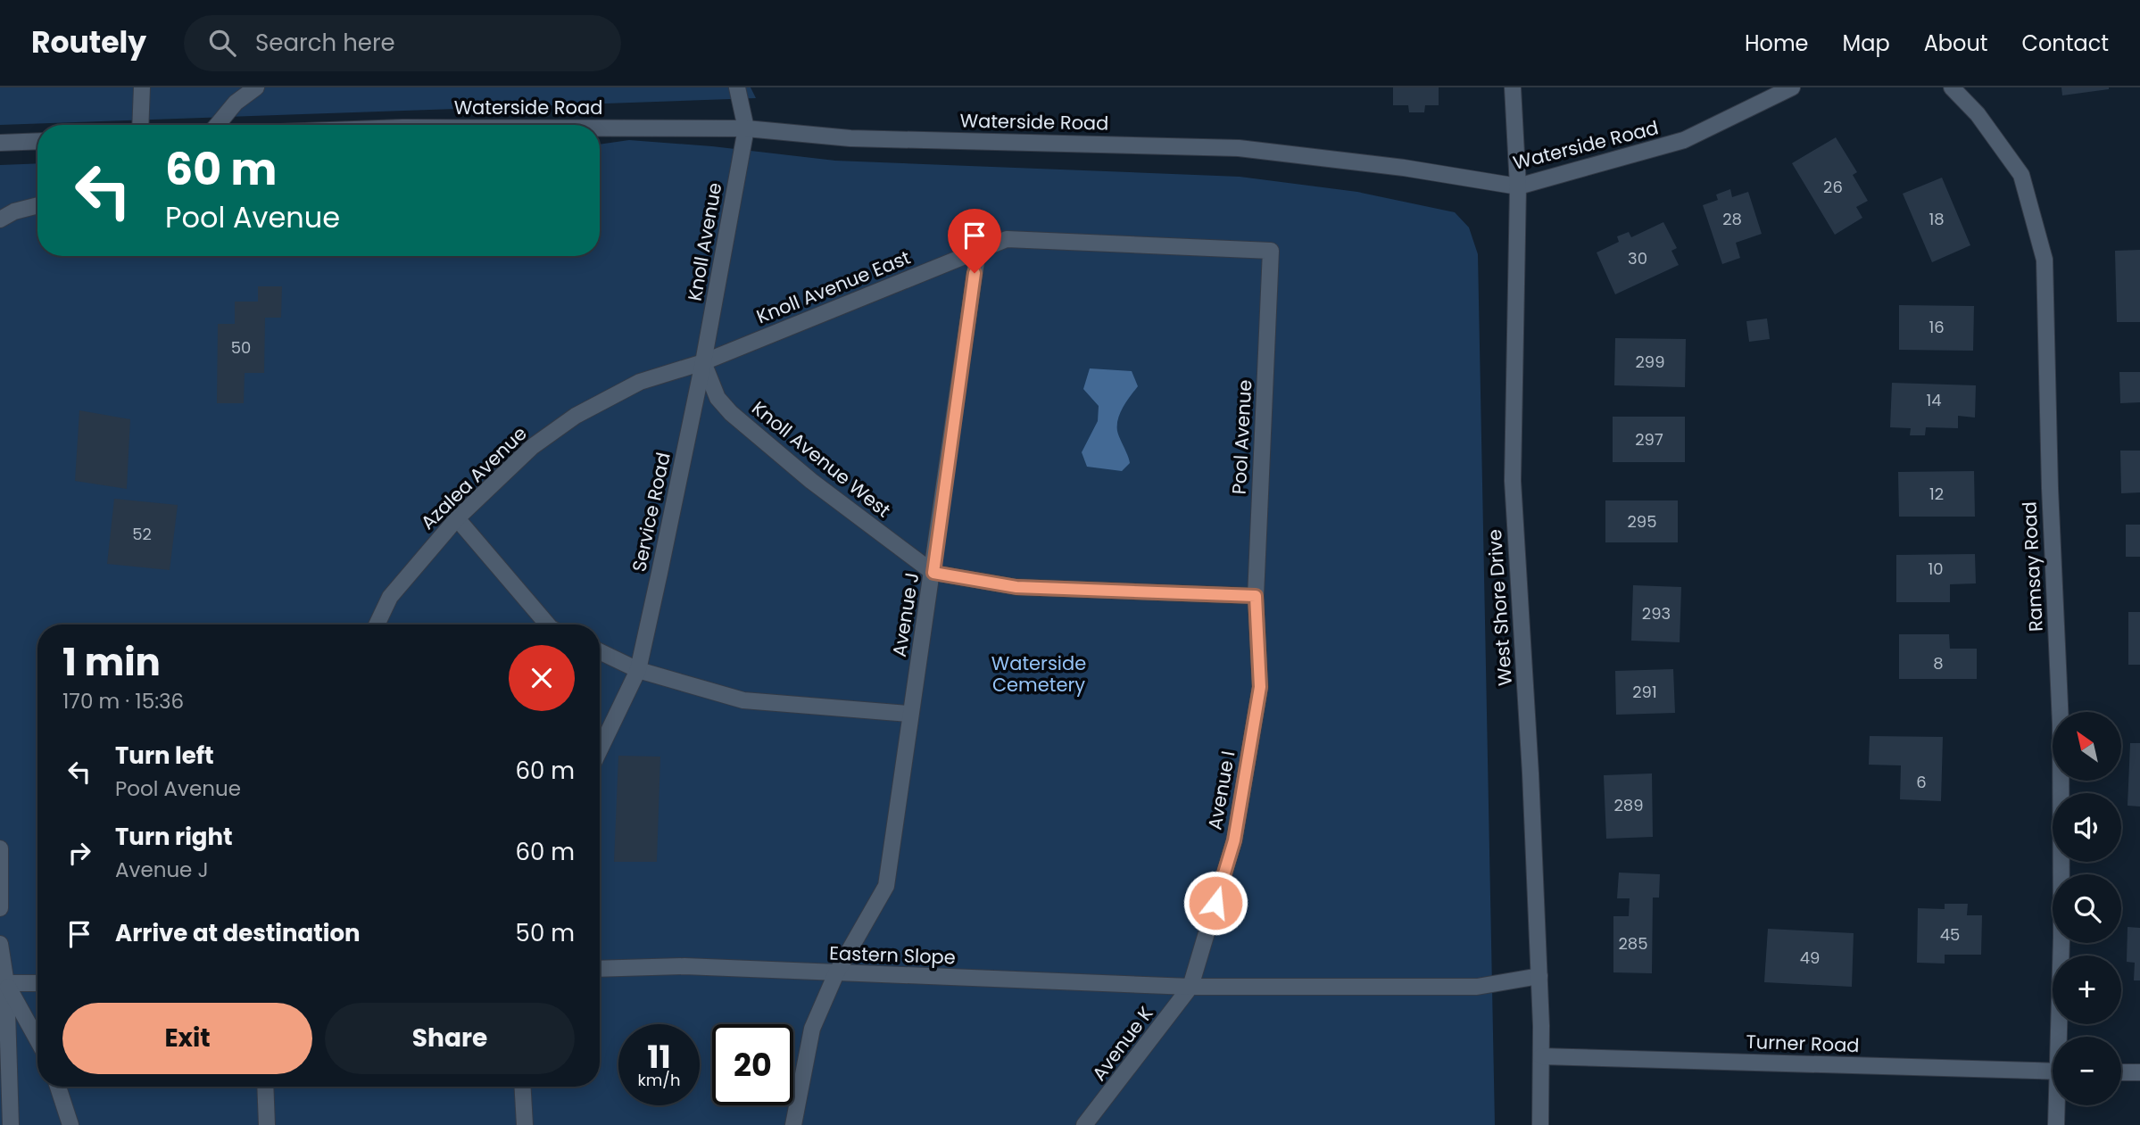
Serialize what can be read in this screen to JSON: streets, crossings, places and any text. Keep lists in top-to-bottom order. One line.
{"streets":{"street":["Waterside Road","Knoll Avenue","Knoll Avenue East","Pool Avenue","Knoll Avenue West","Azalea Avenue","Service Road","Ramsay Road","West Shore Drive","Avenue J","Avenue I","Eastern Slope","Avenue K","Turner Road"]},"crossings":[["Waterside Road","Knoll Avenue"],["Waterside Road","West Shore Drive"],["Knoll Avenue","Knoll Avenue East"],["Knoll Avenue","Knoll Avenue West"],["Knoll Avenue","Azalea Avenue"],["Knoll Avenue","Service Road"],["Knoll Avenue East","Pool Avenue"],["Knoll Avenue East","Knoll Avenue West"],["Knoll Avenue East","Azalea Avenue"],["Knoll Avenue East","Service Road"],["Knoll Avenue East","Avenue J"],["Pool Avenue","Avenue J"],["Pool Avenue","Avenue I"],["Knoll Avenue West","Azalea Avenue"],["Knoll Avenue West","Service Road"],["Knoll Avenue West","Avenue J"],["Azalea Avenue","Service Road"],["West Shore Drive","Turner Road"],["Avenue J","Eastern Slope"],["Avenue I","Eastern Slope"],["Avenue I","Avenue K"],["Eastern Slope","Avenue K"]],"parks":["Waterside Cemetery"],"house_numbers":["26","28","18","30","16","50","299","14","297","12","295","52","10","293","8","291","6","289","45","285","49"],"north":"top left","page":{"header":"Routely","search":"Search here","nav":["Home","Map","About","Contact"],"turn":["60 m","Pool Avenue"],"heading":["1 min","170 m · 15:36"],"map_buttons":["+","−"],"list":[{"name":"Turn left","note":"Pool Avenue","value":"60 m"},{"name":"Turn right","note":"Avenue J","value":"60 m"},{"name":"Arrive at destination","value":"50 m"}],"buttons":["Exit","Share"],"speed":"11 km/h","limit":"20"}}
